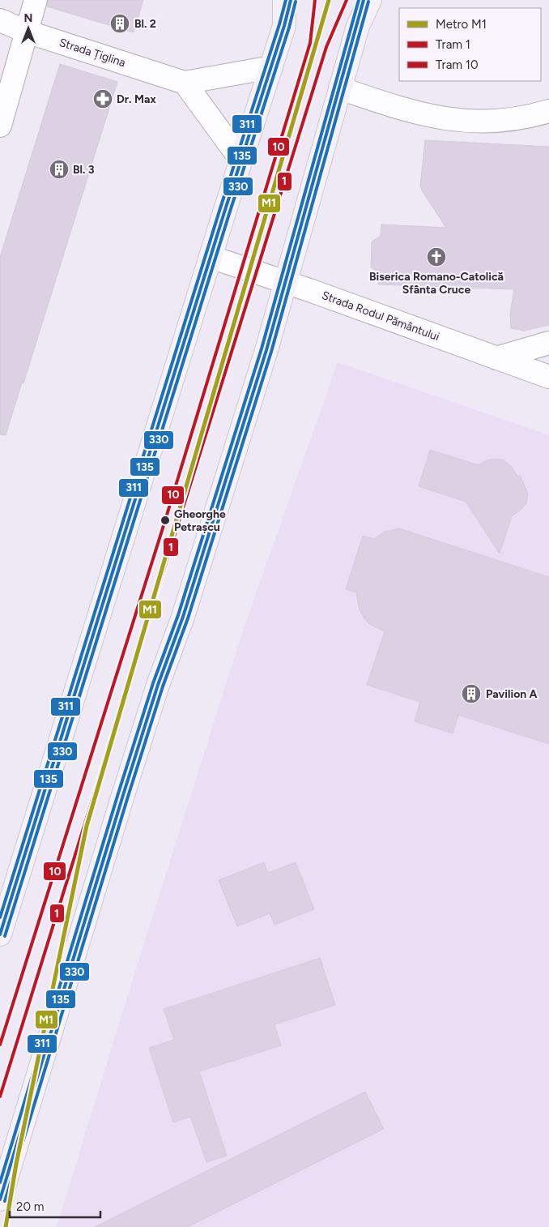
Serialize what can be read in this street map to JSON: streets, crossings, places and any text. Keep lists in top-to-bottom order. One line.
{"streets":{"street":["Strada Țiglina","Strada Rodul Pământului"]},"places":{"building":["Bl. 2","Bl. 3","Pavilion A"],"pharmacy":["Dr. Max"],"church":["Biserica Romano-Catolică Sfânta Cruce"],"other":["Gheorghe Petrașcu"]},"lines":["metro line M1","tram line 1","tram line 10","transit line 135","transit line 311","transit line 330"],"legend":["Metro M1","Tram 1","Tram 10"],"scale_bar":"20 m","north":"top"}
